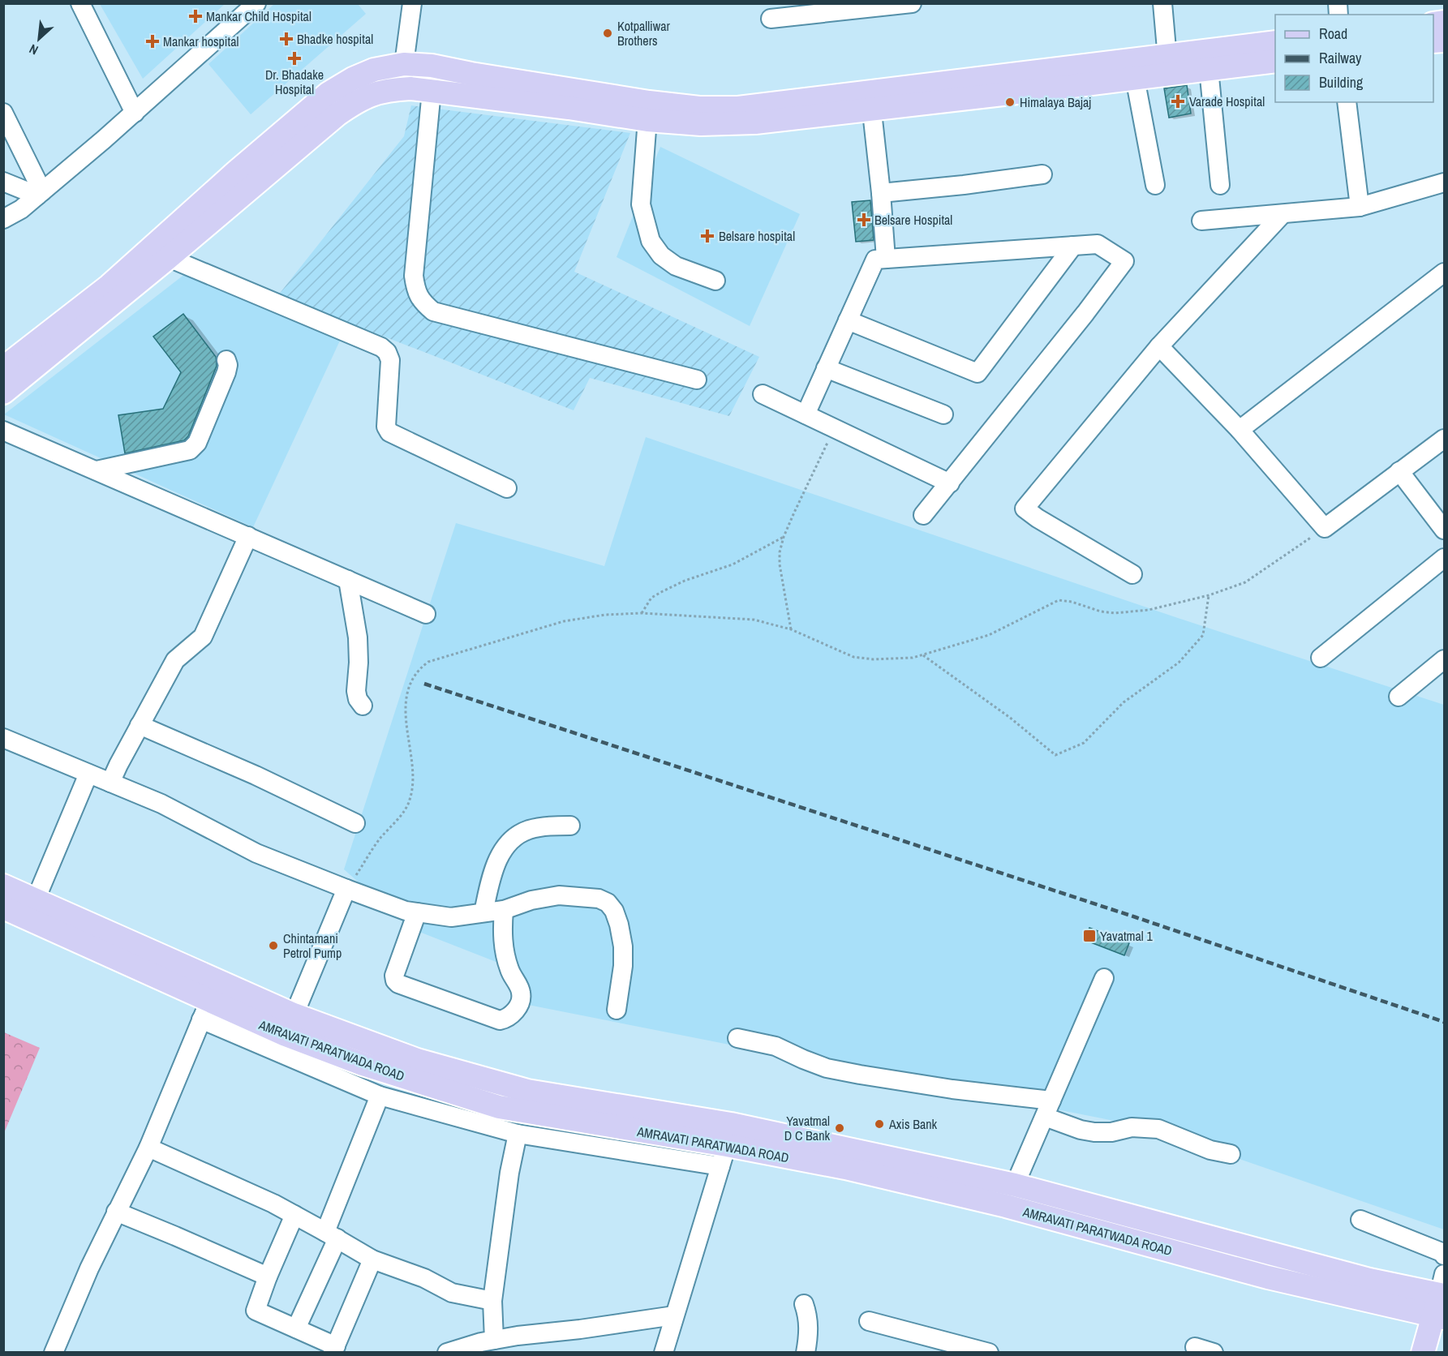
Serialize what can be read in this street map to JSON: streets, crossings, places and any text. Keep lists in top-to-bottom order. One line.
{"streets":{"main road":["AMRAVATI PARATWADA ROAD"]},"places":{"health":["Mankar Child Hospital","Bhadke hospital","Mankar hospital","Dr. Bhadake Hospital","Varade Hospital","Belsare Hospital","Belsare hospital"],"other":["Kotpalliwar Brothers","Himalaya Bajaj","Chintamani Petrol Pump","Axis Bank","Yavatmal D C Bank"],"transit":["Yavatmal 1"]},"legend":["Road","Railway","Building"],"north":"bottom left"}
